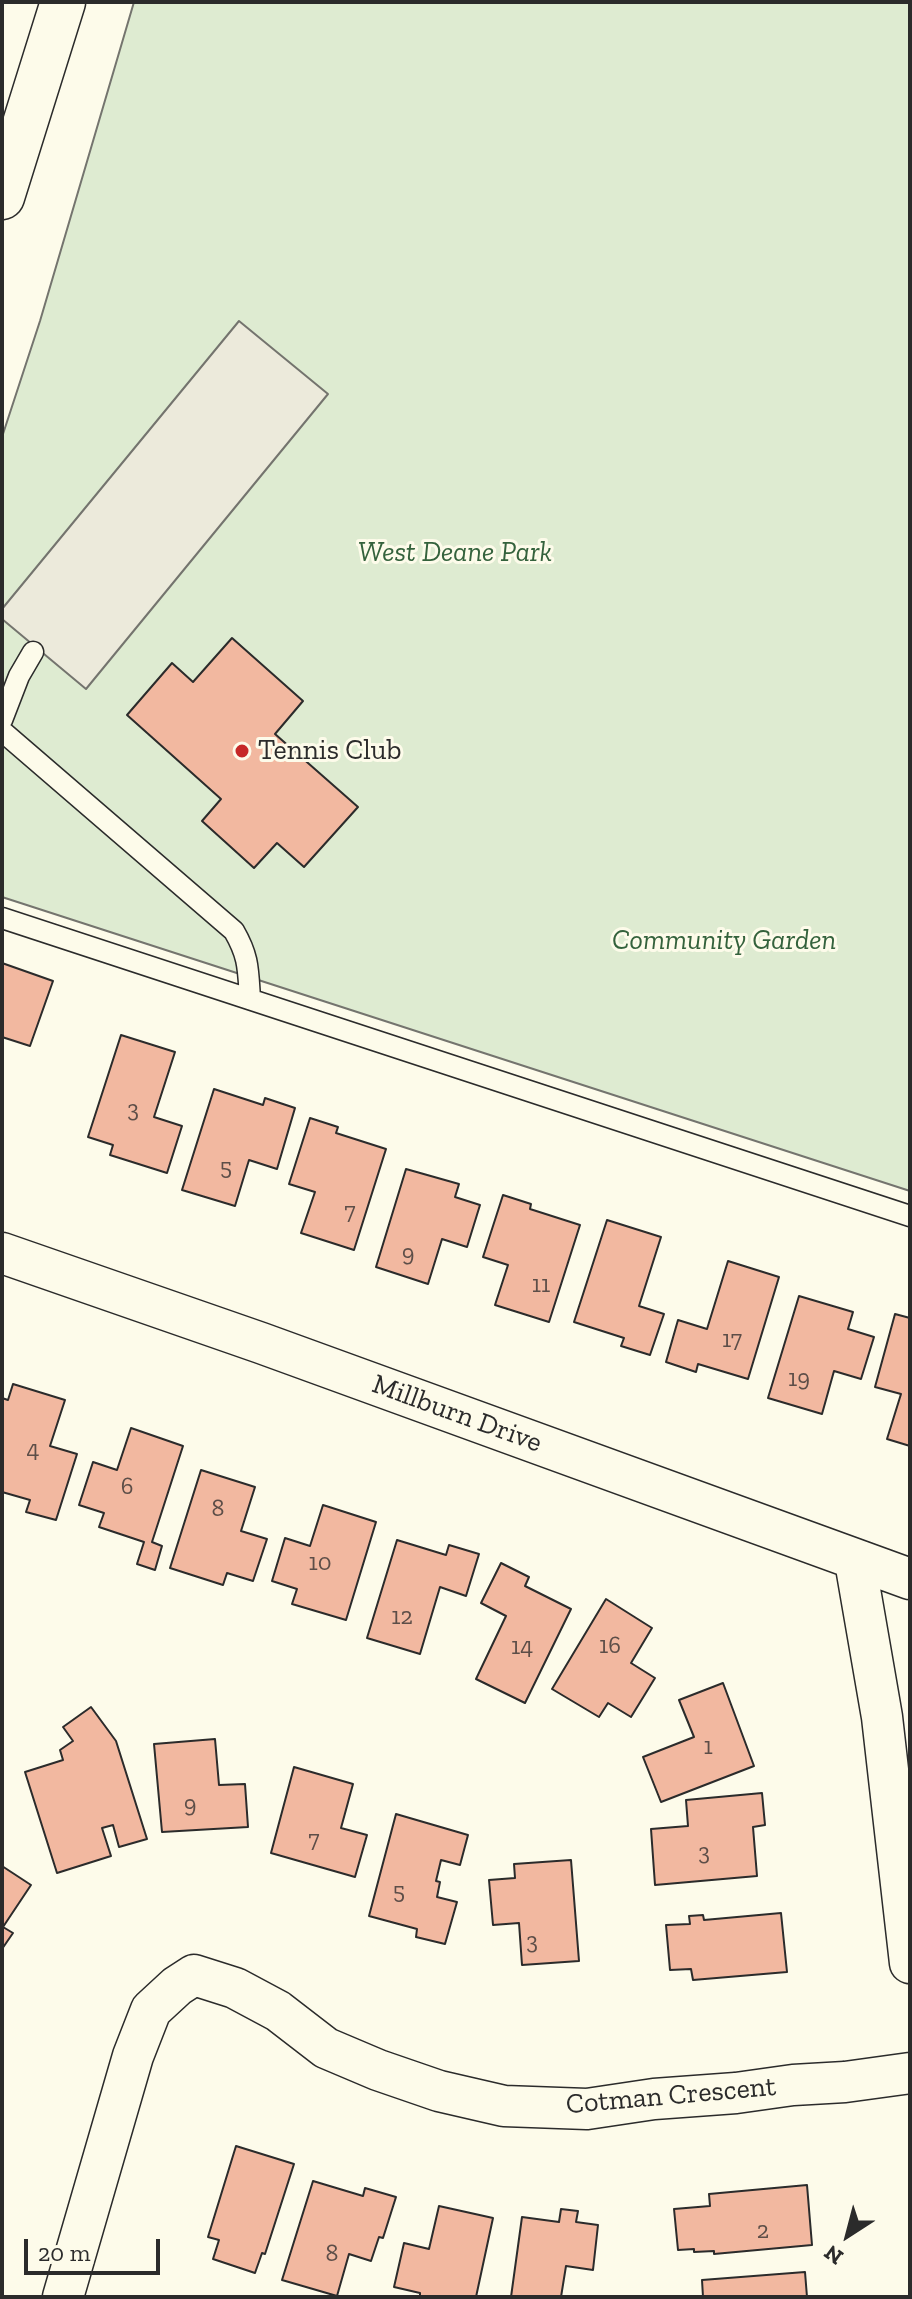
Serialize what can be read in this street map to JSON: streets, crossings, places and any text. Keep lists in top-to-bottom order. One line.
{"streets":{"street":["Millburn Drive","Cotman Crescent"]},"parks":["West Deane Park","Community Garden"],"places":["Tennis Club"],"house_numbers":["3","5","7","9","11","17","19","4","6","8","10","12","16","14","1","9","7","3","5","3","2","8"],"scale_bar":"20 m","north":"bottom left"}
